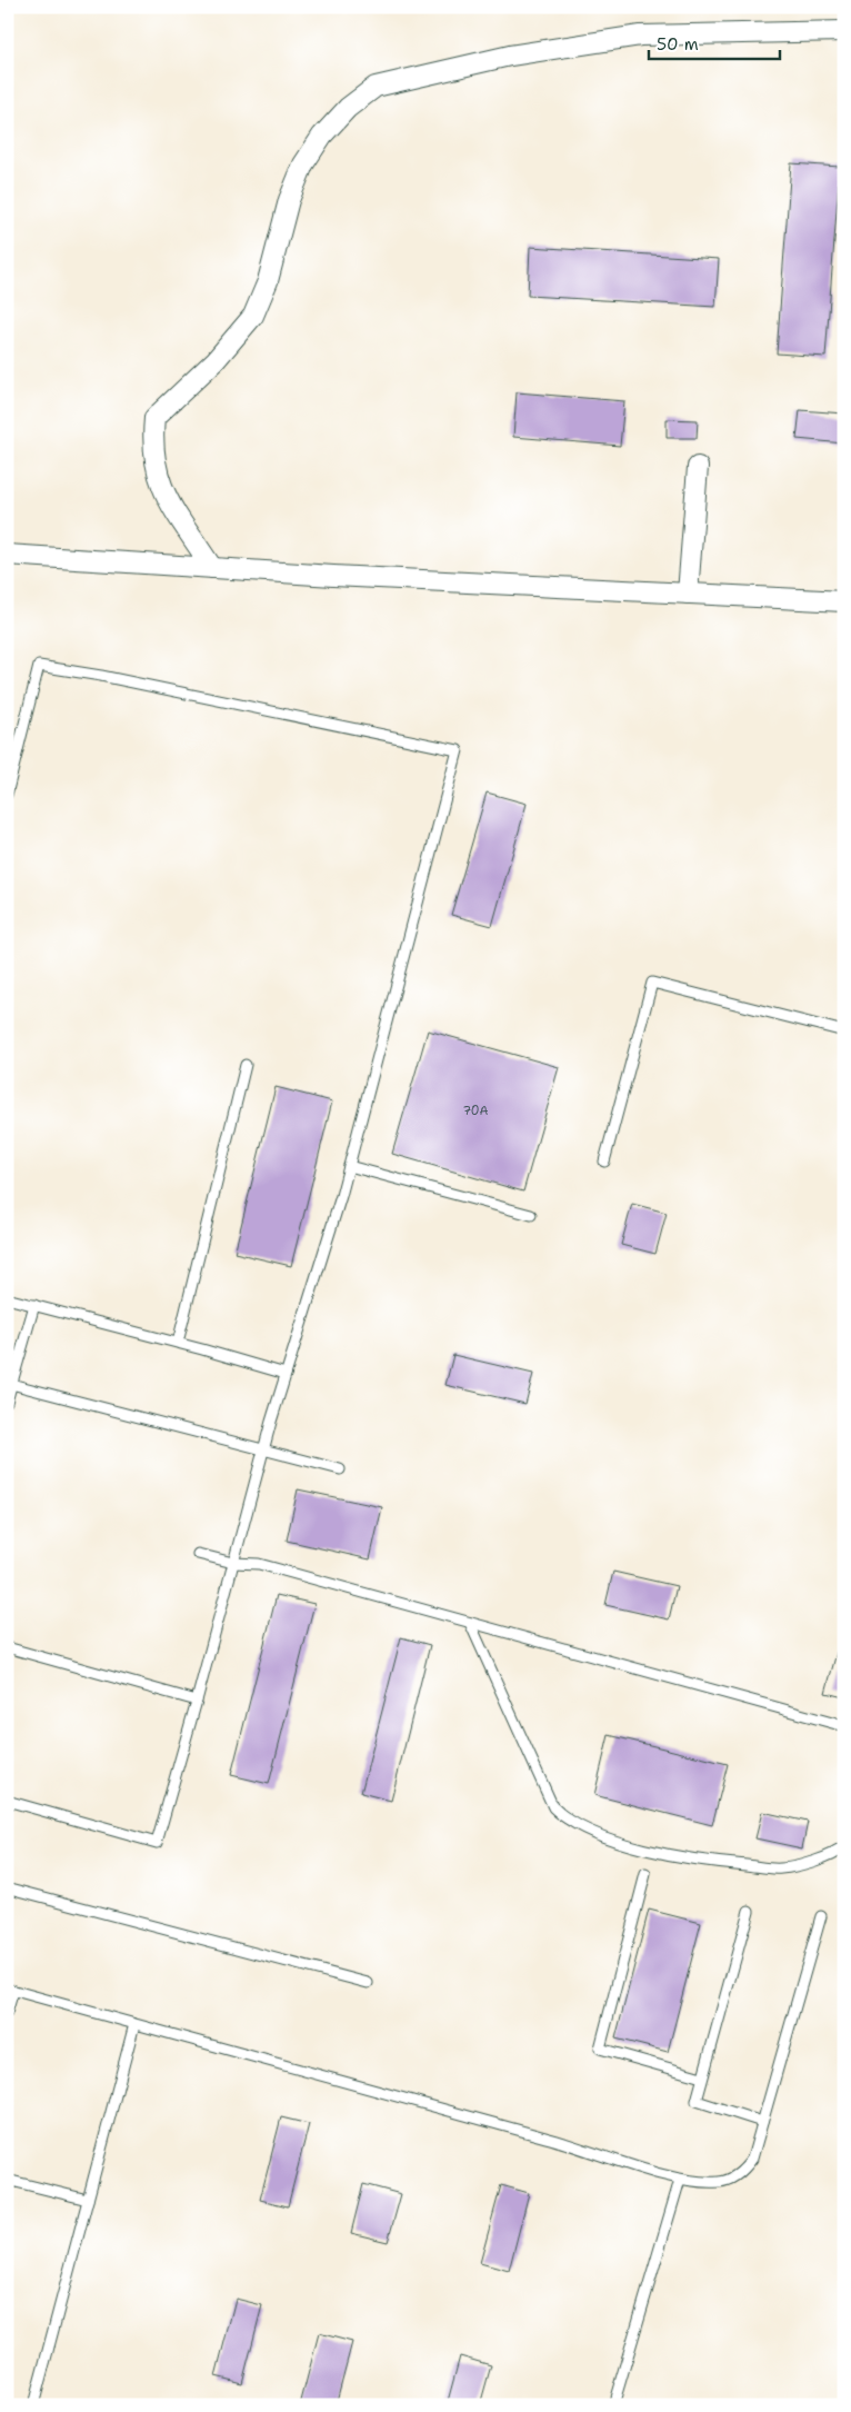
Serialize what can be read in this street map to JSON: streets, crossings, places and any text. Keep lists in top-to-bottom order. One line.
{"house_numbers":["70А"],"scale_bar":"50 m"}
